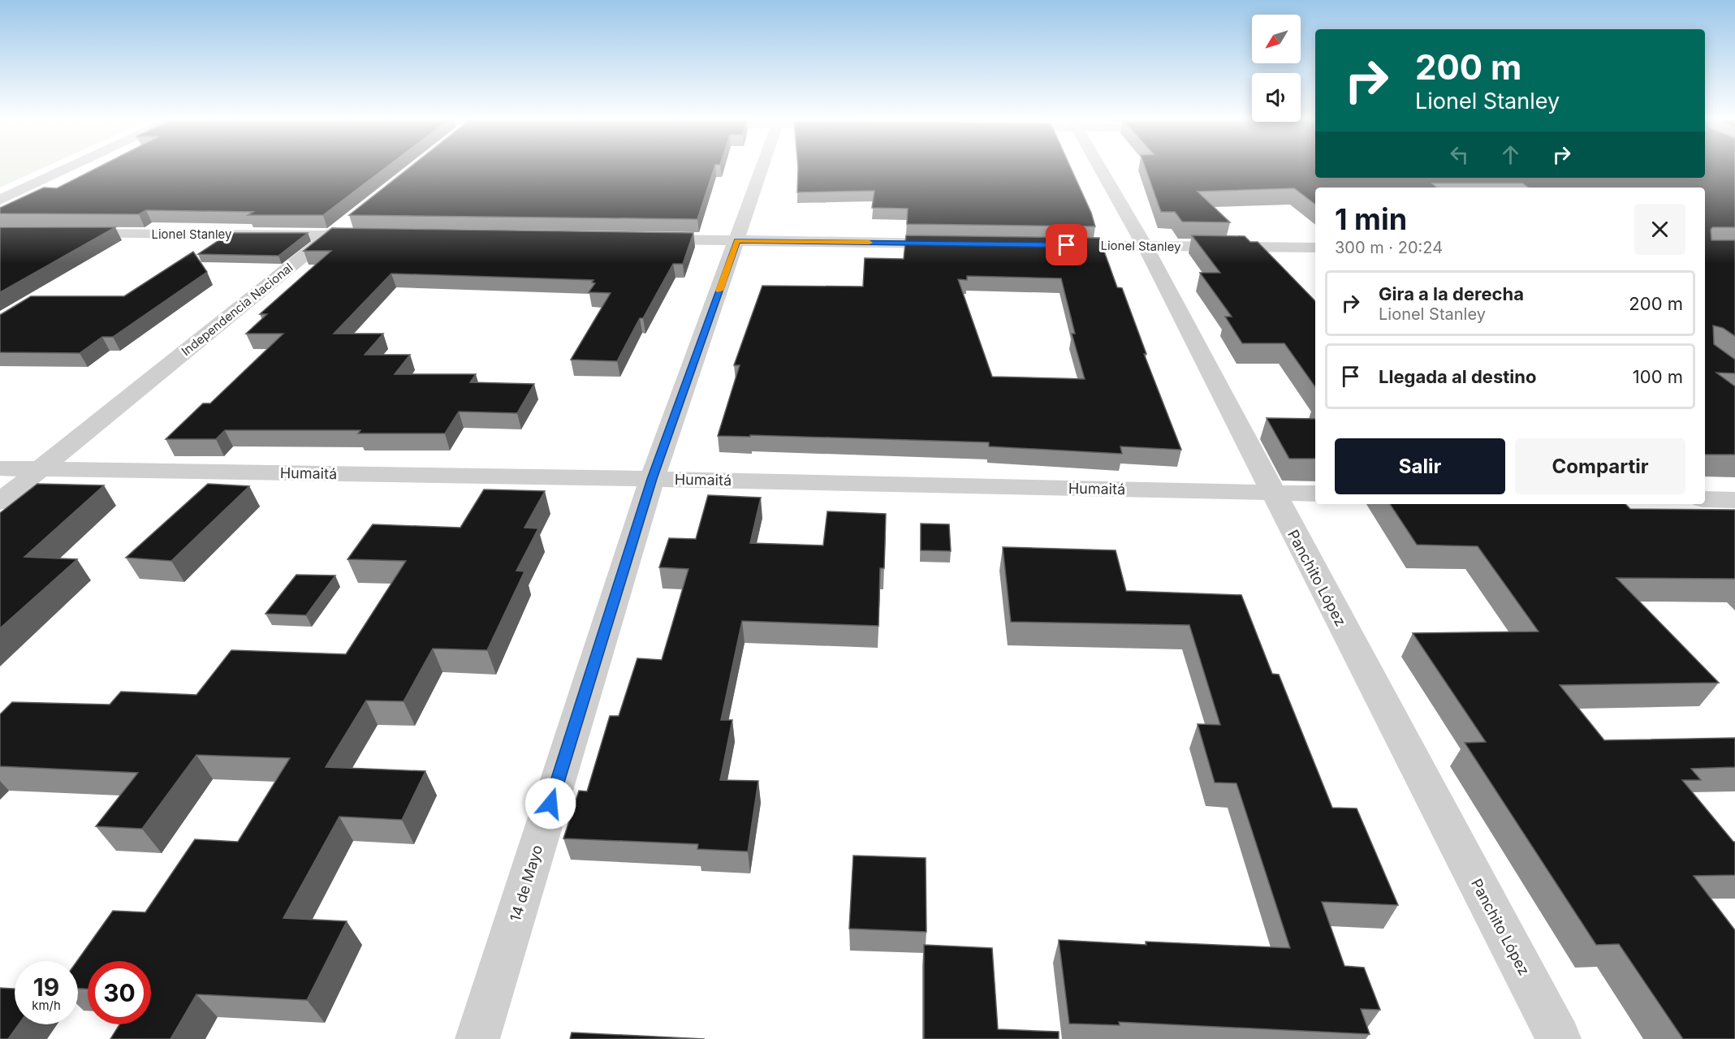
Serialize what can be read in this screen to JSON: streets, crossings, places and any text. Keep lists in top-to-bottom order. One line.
{"streets":{"street":["Lionel Stanley","Independencia Nacional","Humaitá","Panchito López","14 de Mayo"]},"crossings":[["Lionel Stanley","Independencia Nacional"],["Lionel Stanley","Panchito López"],["Independencia Nacional","Humaitá"],["Humaitá","Panchito López"],["Humaitá","14 de Mayo"]],"north":"bottom left","page":{"turn":["200 m","Lionel Stanley"],"heading":["1 min","300 m · 20:24"],"list":[{"name":"Gira a la derecha","note":"Lionel Stanley","value":"200 m"},{"name":"Llegada al destino","value":"100 m"}],"buttons":["Salir","Compartir"],"speed":"19 km/h","limit":"30"}}
